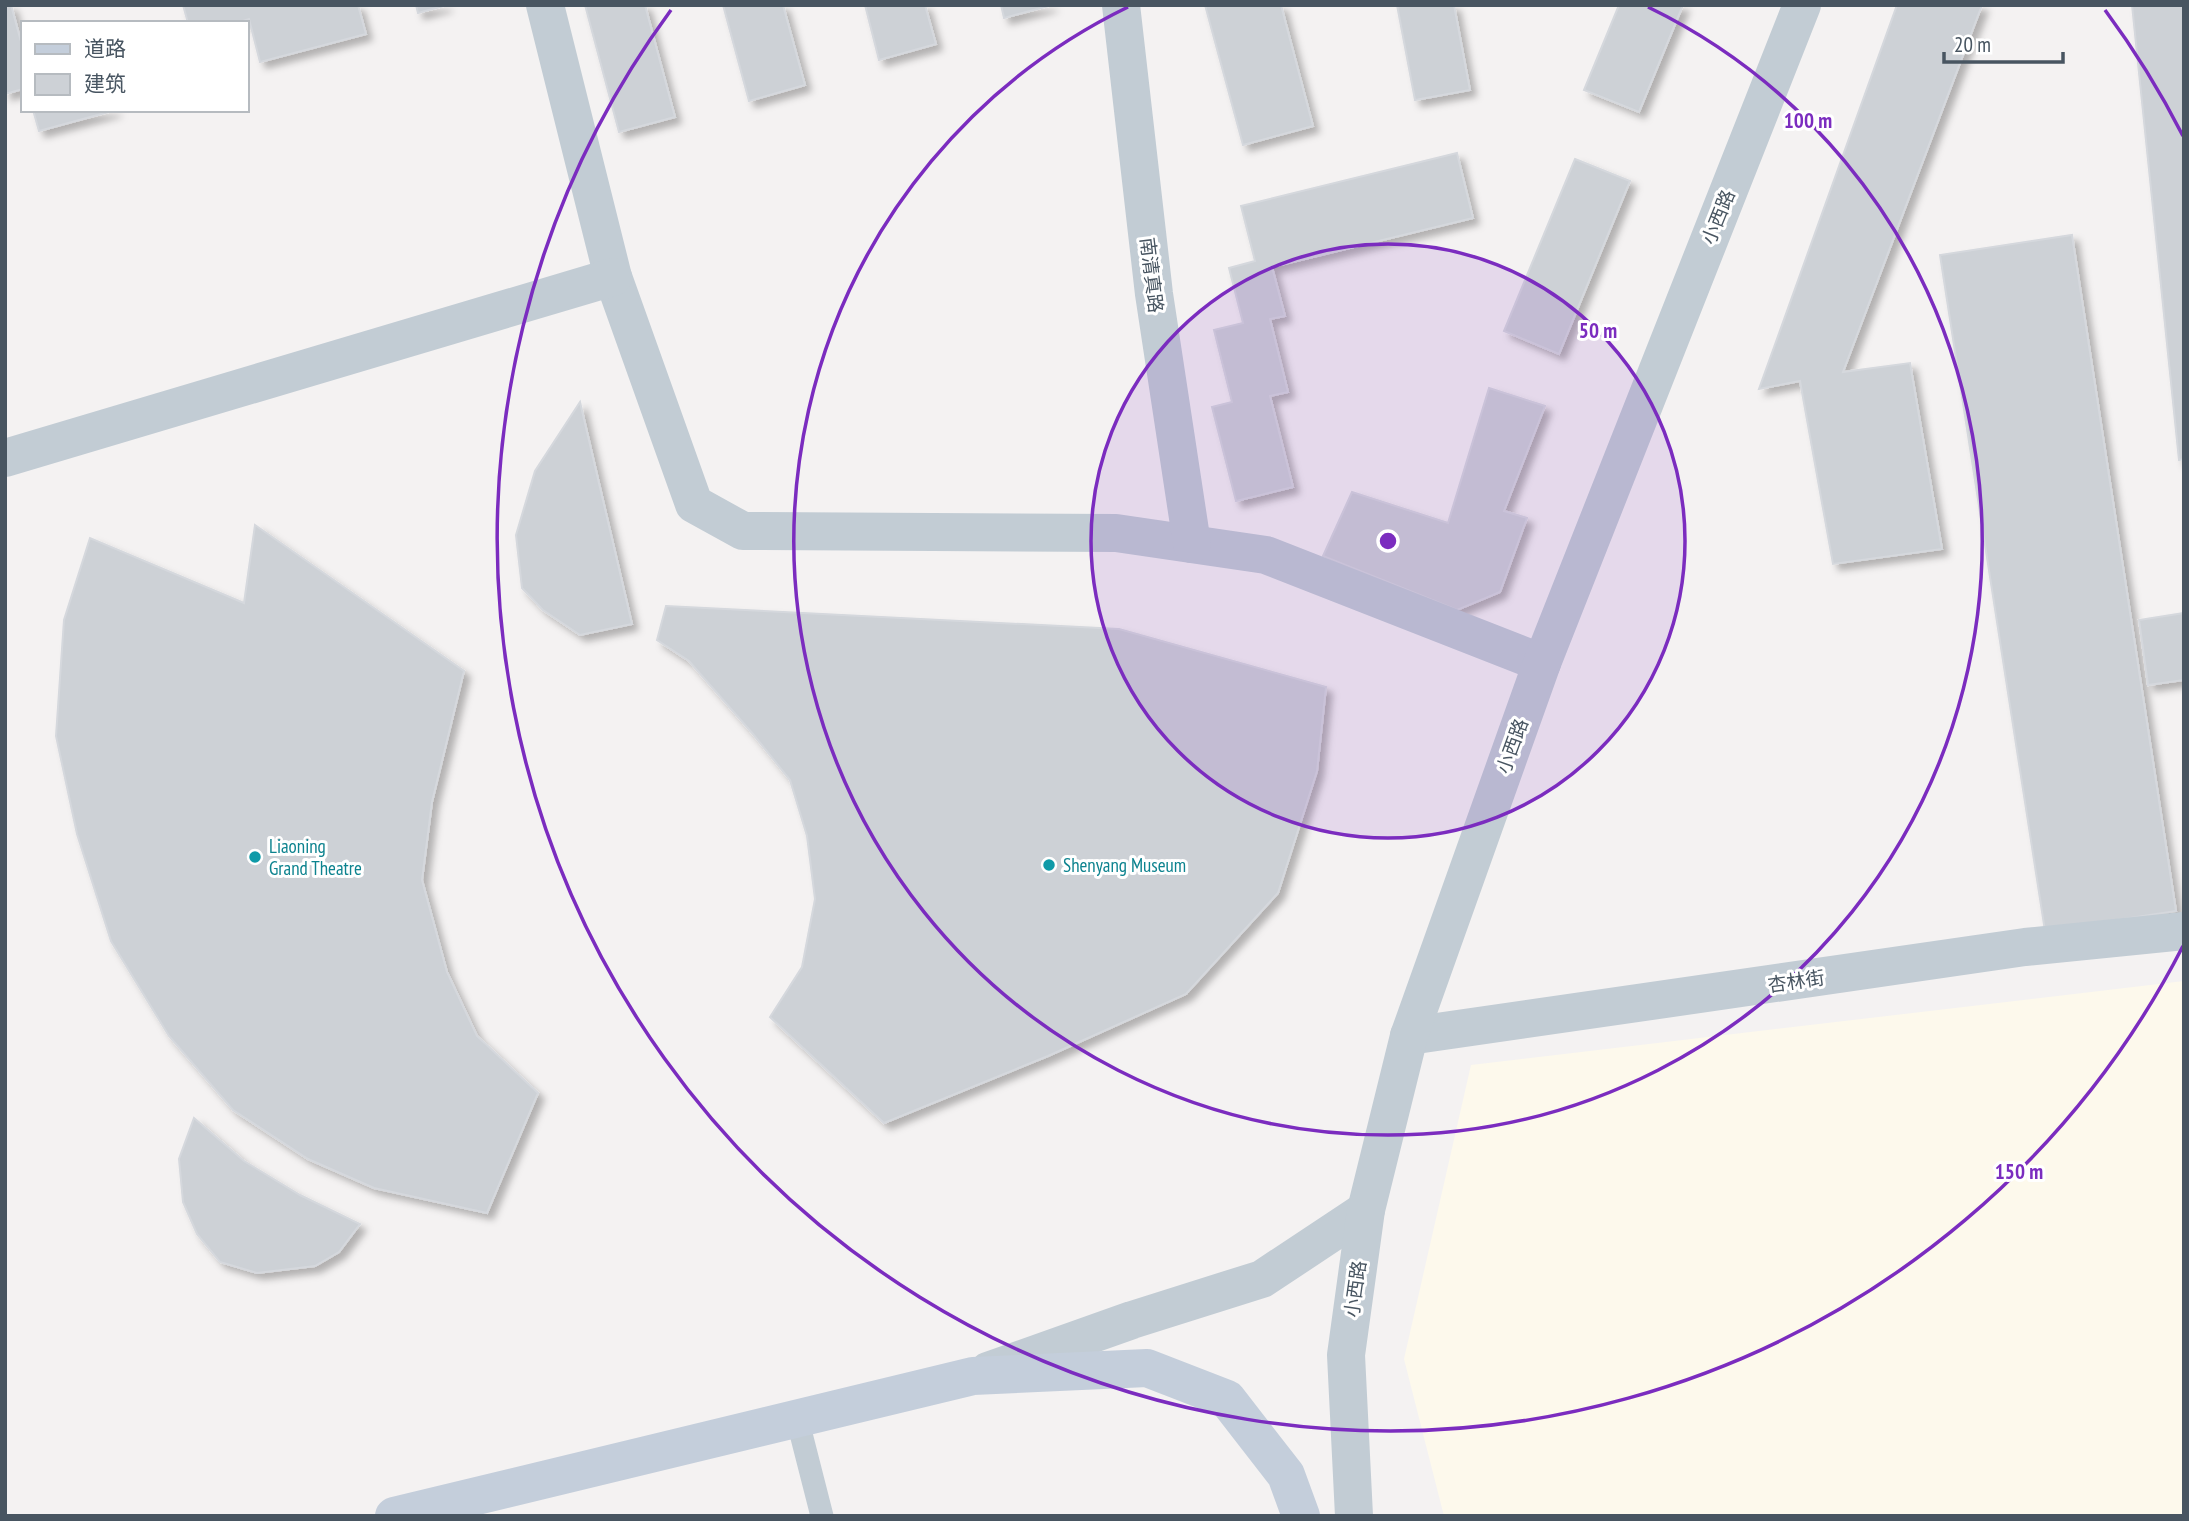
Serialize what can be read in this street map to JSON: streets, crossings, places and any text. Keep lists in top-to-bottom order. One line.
{"streets":{"street":["小西路","南清真路","杏林街"]},"crossings":[["小西路","杏林街"]],"places":["Liaoning Grand Theatre","Shenyang Museum"],"legend":["道路","建筑"],"scale_bar":"20 m","rings":["100 m","50 m","150 m"]}
